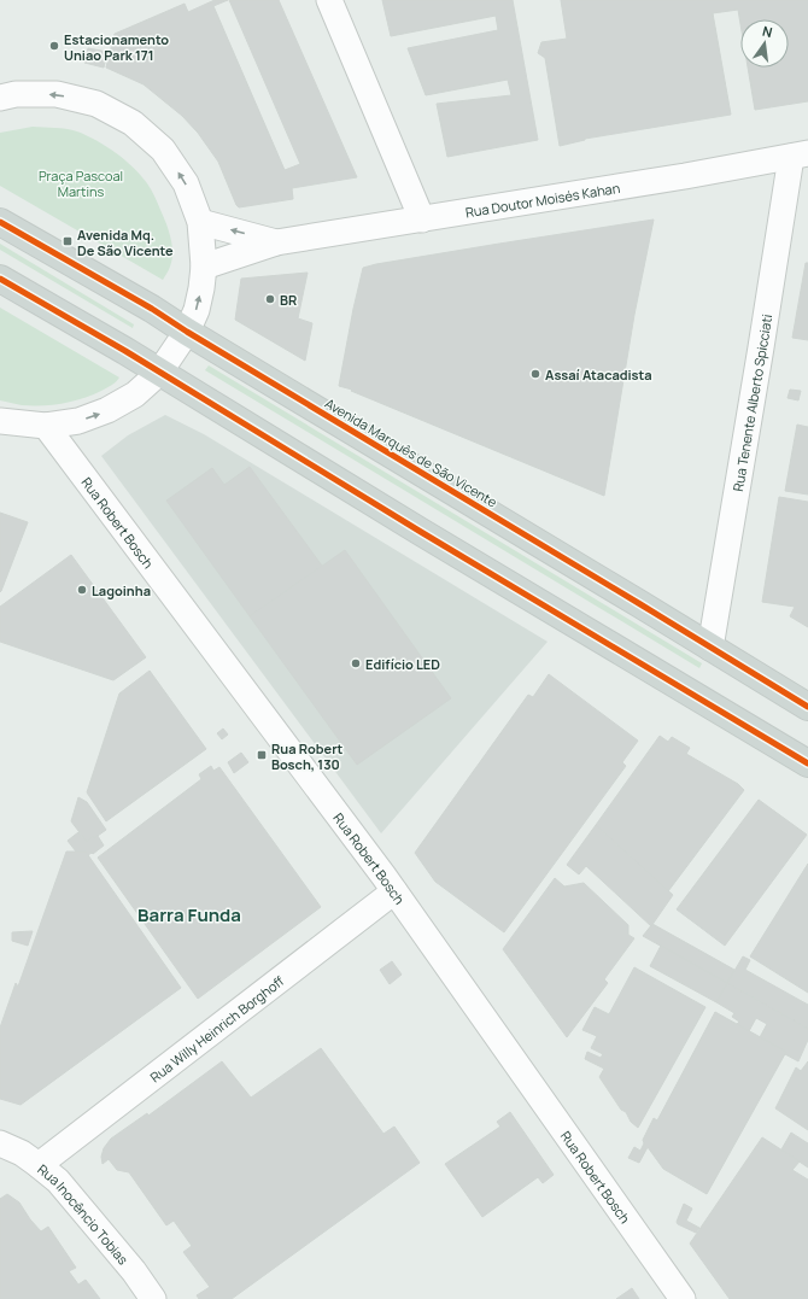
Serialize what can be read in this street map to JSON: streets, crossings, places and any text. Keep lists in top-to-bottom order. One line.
{"streets":{"main road":["Avenida Marquês de São Vicente"],"street":["Rua Doutor Moisés Kahan","Rua Tenente Alberto Spicciati","Rua Robert Bosch","Rua Willy Heinrich Borghoff","Rua Inocêncio Tobias"]},"crossings":[["Rua Doutor Moisés Kahan","Rua Tenente Alberto Spicciati"],["Rua Tenente Alberto Spicciati","Avenida Marquês de São Vicente"],["Rua Robert Bosch","Rua Willy Heinrich Borghoff"],["Rua Willy Heinrich Borghoff","Rua Inocêncio Tobias"]],"districts":["Barra Funda"],"parks":["Praça Pascoal Martins"],"places":{"other":["Estacionamento Uniao Park 171","BR","Assaí Atacadista","Lagoinha","Edifício LED"],"transit":["Avenida Mq. De São Vicente","Rua Robert Bosch, 130"]},"north":"top"}
